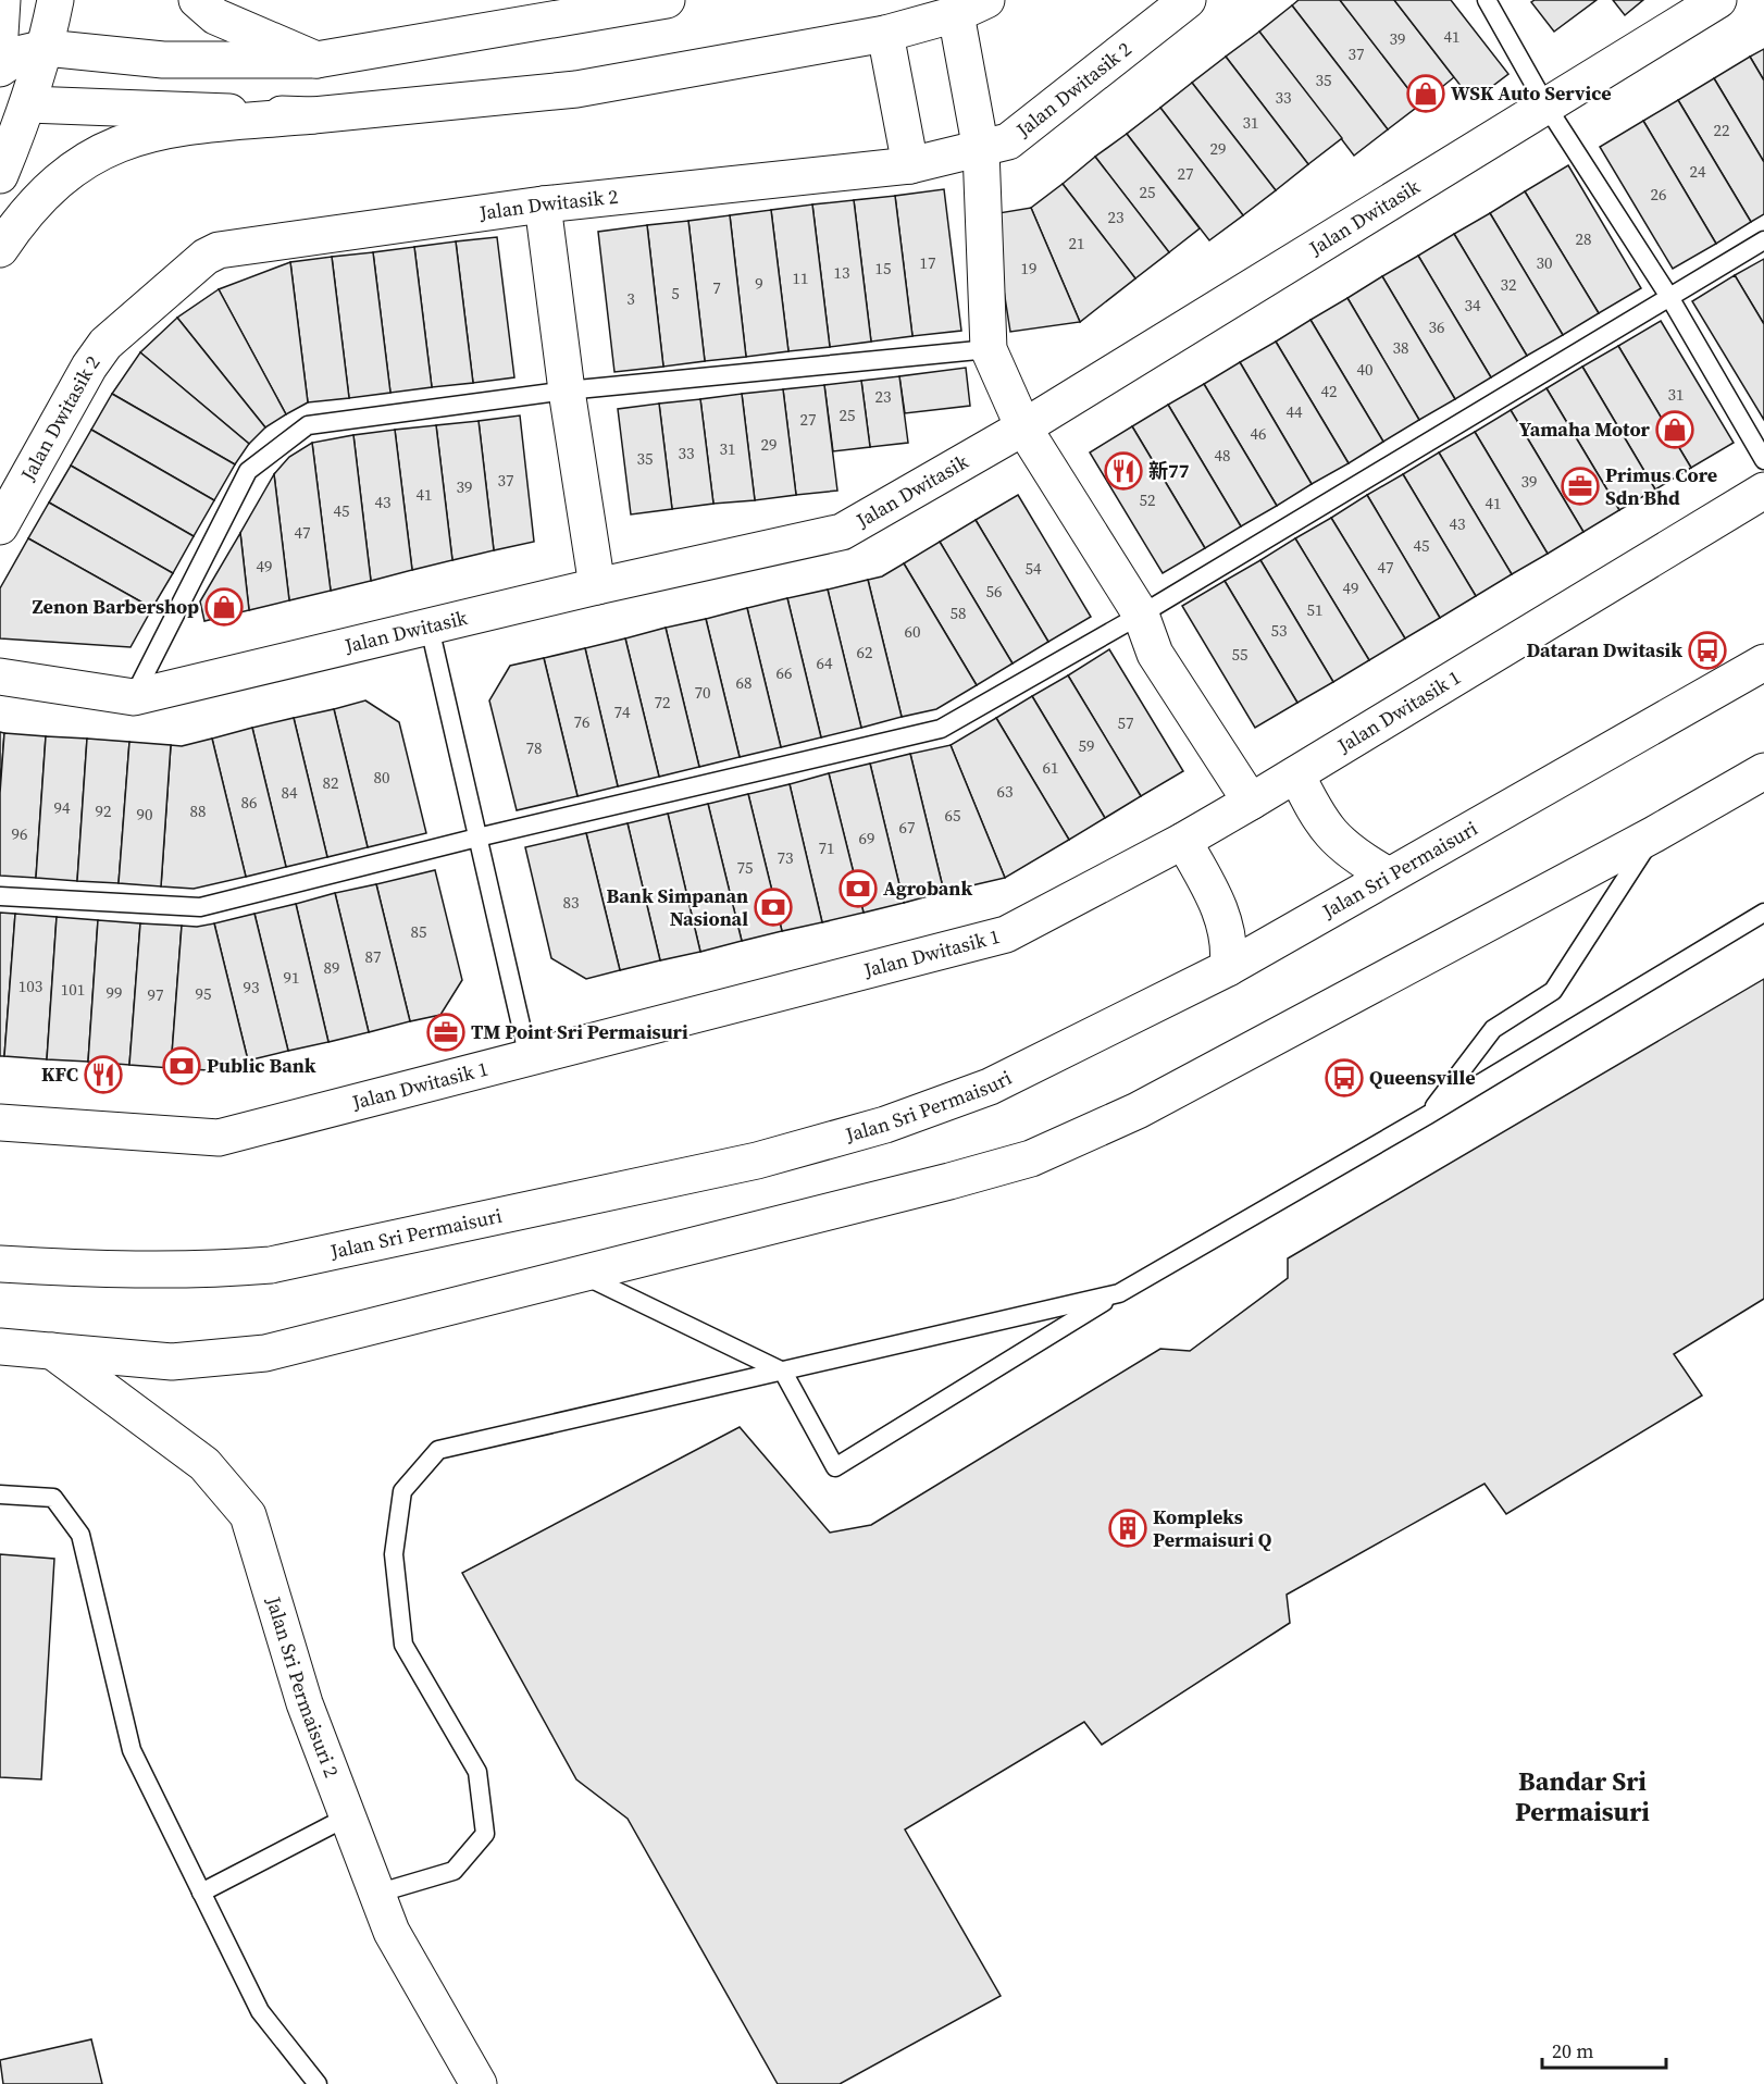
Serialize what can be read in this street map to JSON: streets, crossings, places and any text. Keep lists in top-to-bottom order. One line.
{"streets":{"street":["Jalan Dwitasik 2","Jalan Dwitasik","Jalan Dwitasik 1","Jalan Sri Permaisuri","Jalan Sri Permaisuri 2"]},"districts":["Bandar Sri Permaisuri"],"places":{"shop":["WSK Auto Service","Yamaha Motor","Zenon Barbershop"],"restaurant":["新77","KFC"],"office":["Primus Core Sdn Bhd","TM Point Sri Permaisuri"],"bus stop":["Dataran Dwitasik","Queensville"],"bank":["Agrobank","Bank Simpanan Nasional","Public Bank"],"building":["Kompleks Permaisuri Q"]},"house_numbers":["41","39","37","35","33","31","22","29","24","27","25","26","23","28","21","17","30","15","19","13","11","9","32","7","5","3","34","36","38","40","42","31","23","44","25","27","46","29","31","33","48","35","37","39","39","41","52","43","41","45","43","47","45","49","47","54","49","56","51","58","53","60","62","55","64","66","68","70","72","74","76","57","59","78","61","80","82","63","84","86","94","92","88","90","65","67","96","69","71","73","75","83","85","87","89","91","103","93","101","99","95","97"],"scale_bar":"20 m"}
